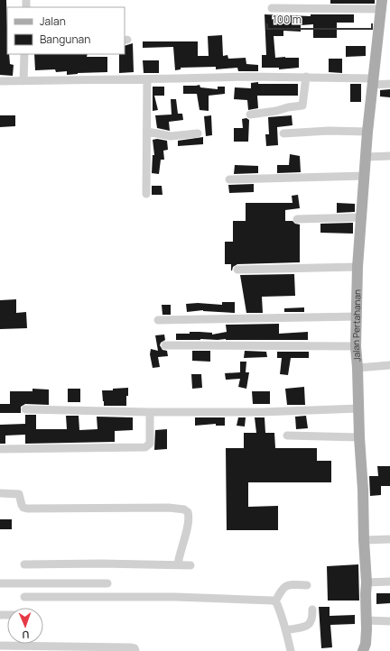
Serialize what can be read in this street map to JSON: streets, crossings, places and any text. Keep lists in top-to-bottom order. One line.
{"streets":{"main road":["Jalan Pertahanan"]},"legend":["Jalan","Bangunan"],"scale_bar":"100 m","north":"bottom"}
